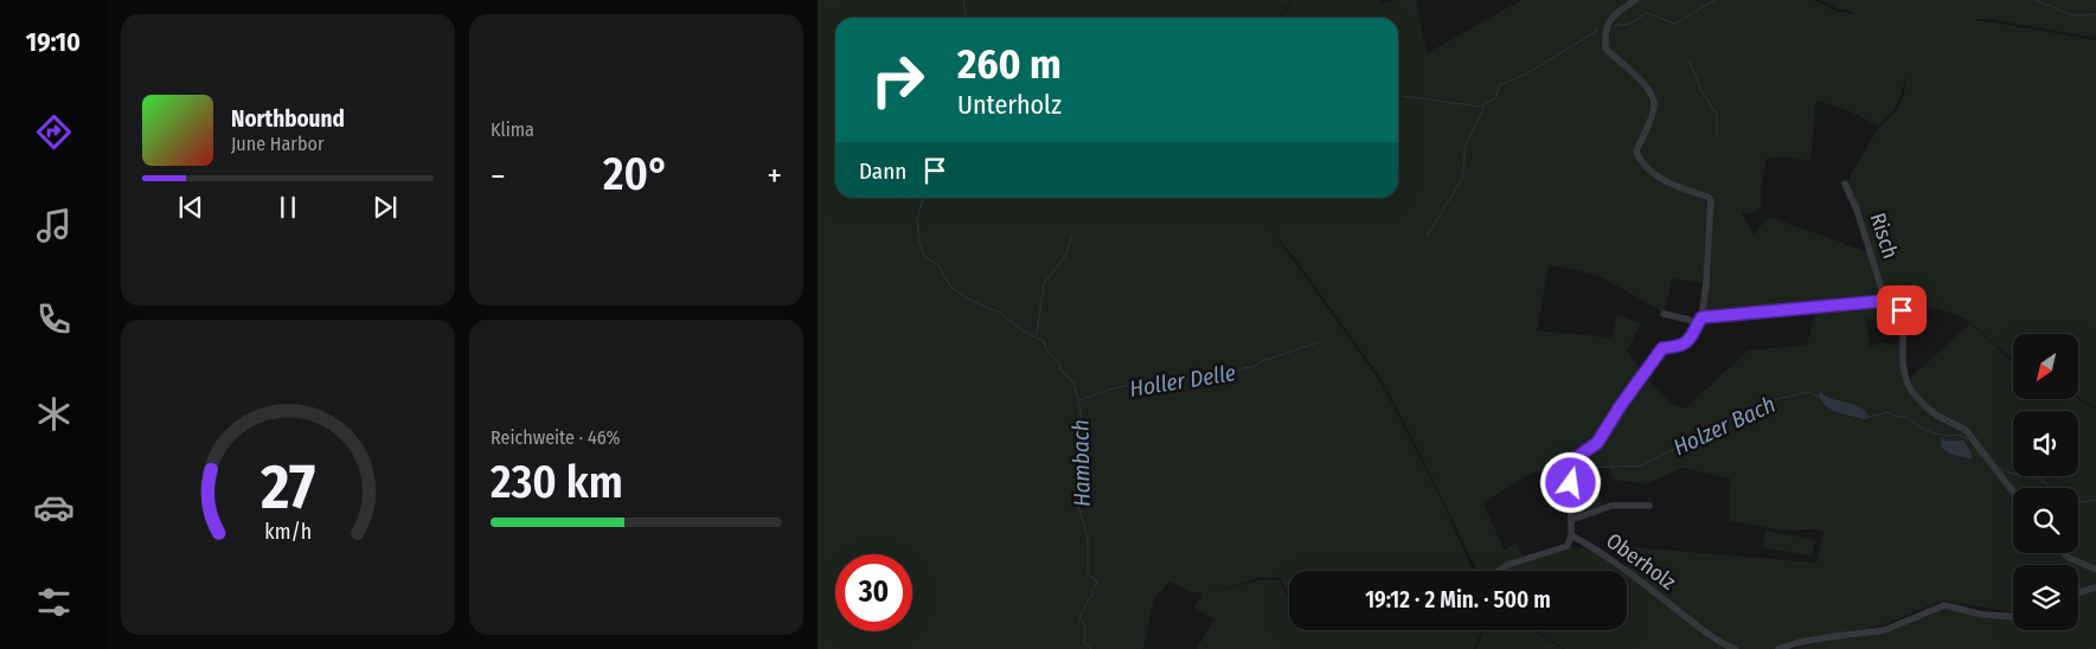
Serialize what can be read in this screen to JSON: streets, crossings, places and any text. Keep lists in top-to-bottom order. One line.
{"streets":{"street":["Risch","Oberholz"]},"water":["Holler Delle","Holzer Bach","Hambach"],"north":"bottom left","page":{"tabs":"19:10","tile":["Klima",["Reichweite · 46%","230 km"]],"turn":["260 m","Unterholz"],"song":["Northbound","June Harbor"],"then":"Dann","heat":["−","20°","+"],"limit":"30","trip":"19:12 · 2 Min. · 500 m","gauge":["27","km/h"]}}
